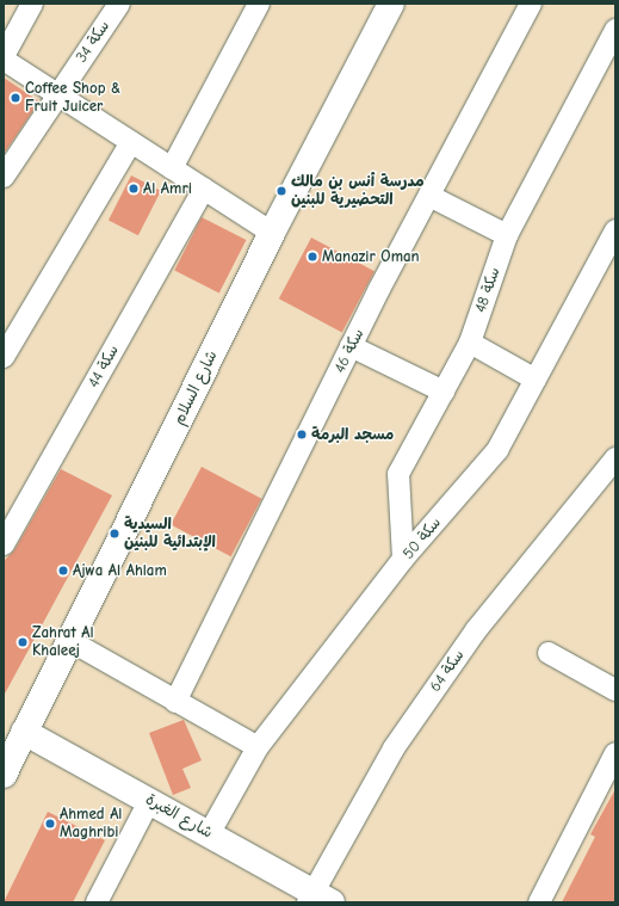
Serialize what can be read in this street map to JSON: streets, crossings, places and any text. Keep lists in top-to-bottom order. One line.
{"streets":{"street":["سكة 34","سكة 48","سكة 46","سكة 44","شارع السلام","سكة 50","سكة 64","شارع الغبرة"]},"crossings":[["سكة 48","سكة 50"],["شارع السلام","شارع الغبرة"],["سكة 50","شارع الغبرة"],["سكة 64","شارع الغبرة"]],"places":["Coffee Shop & Fruit Juicer","Al Amri","مدرسة أنس بن مالك التحضيرية للبنين","Manazir Oman","مسجد البرمة","السيدية الإبتدائية للبنين","Ajwa Al Ahlam","Zahrat Al Khaleej","Ahmed Al Maghribi"]}
